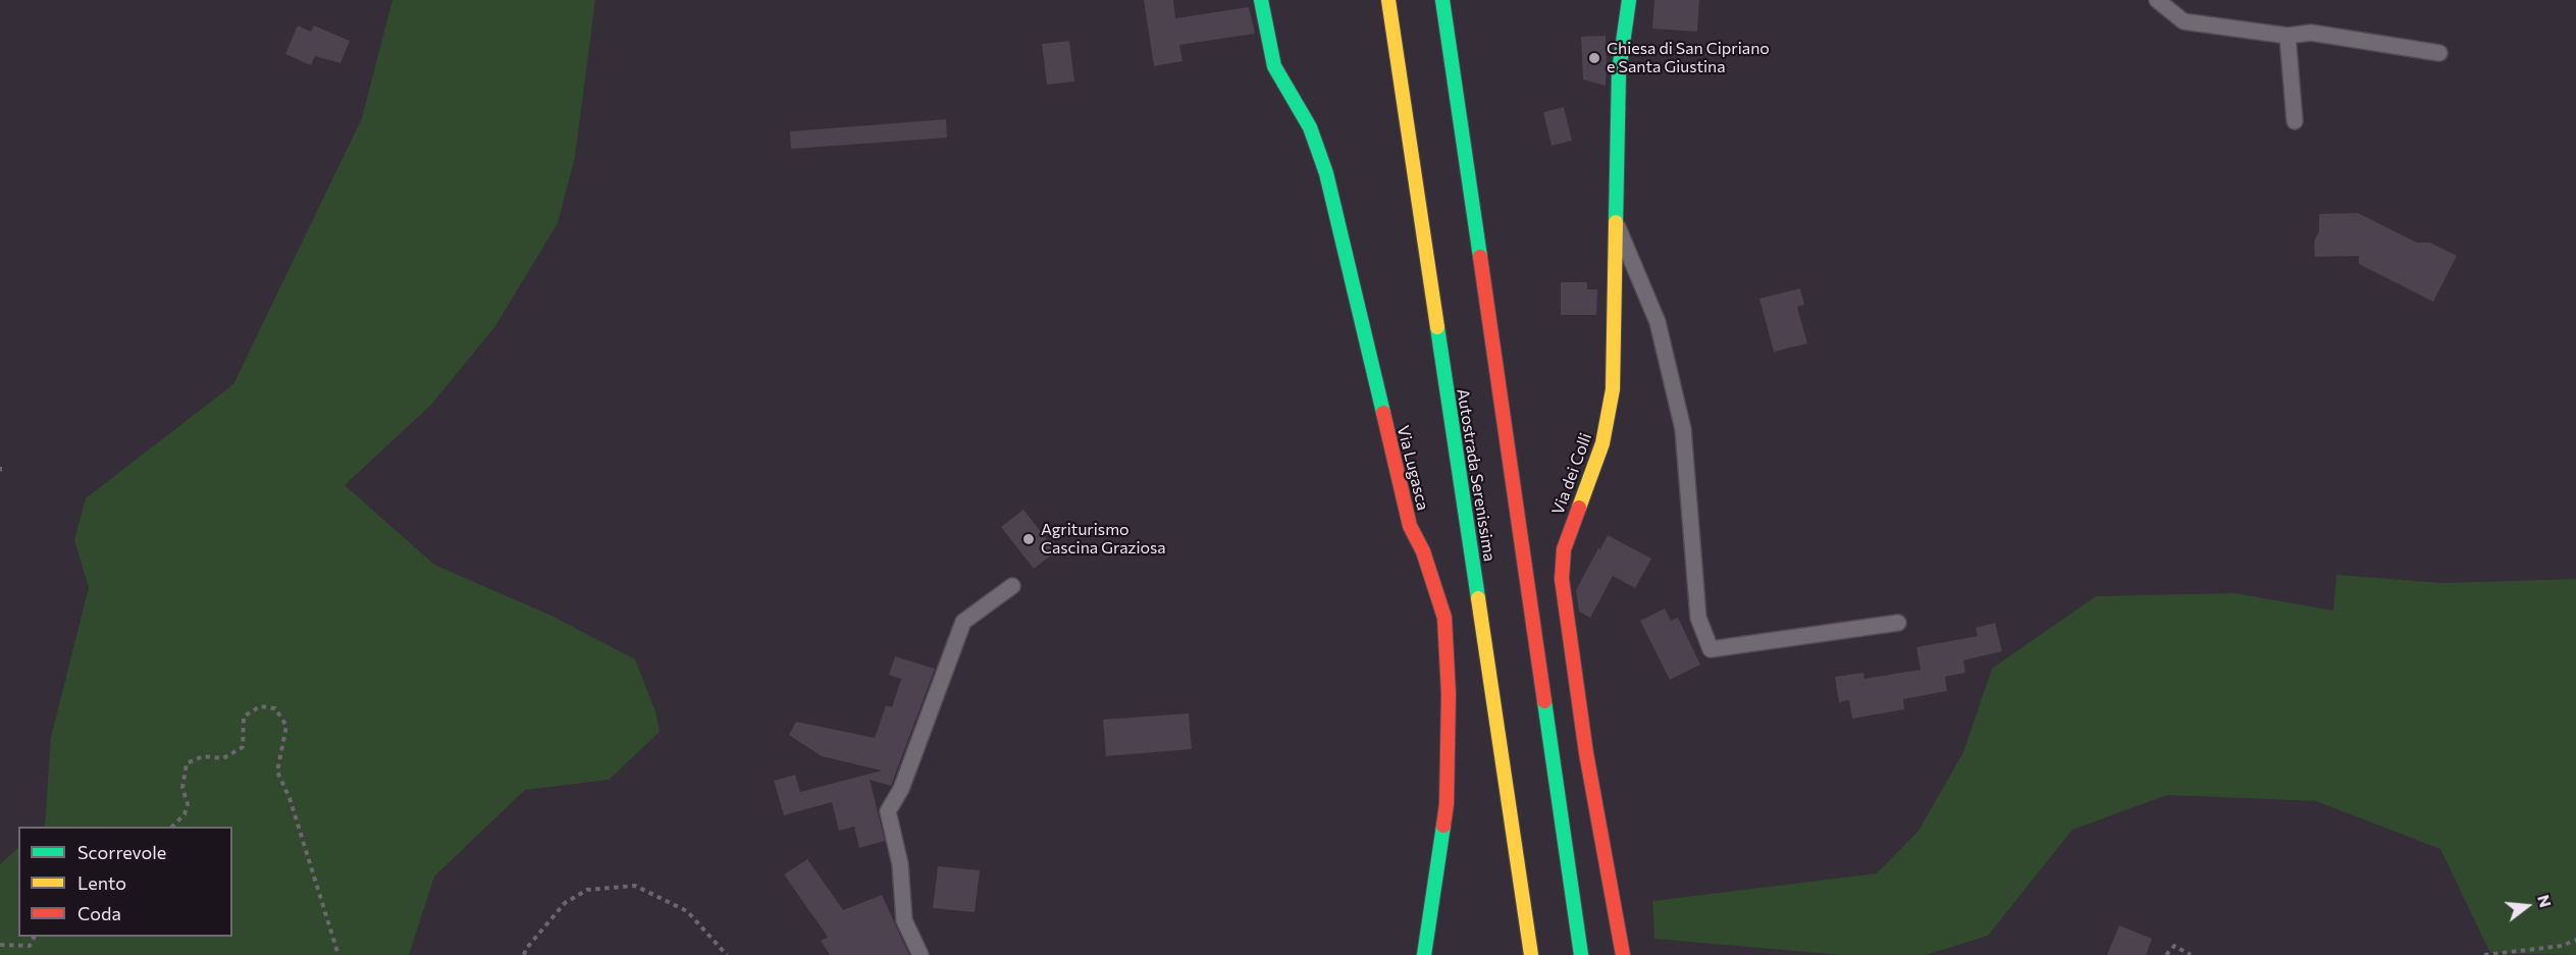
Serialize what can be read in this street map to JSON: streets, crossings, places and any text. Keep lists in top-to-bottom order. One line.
{"streets":{"main road":["Via Lugasca","Via dei Colli","Autostrada Serenissima"]},"places":["Chiesa di San Cipriano e Santa Giustina","Agriturismo Cascina Graziosa"],"legend":["Scorrevole","Lento","Coda"],"north":"right"}
